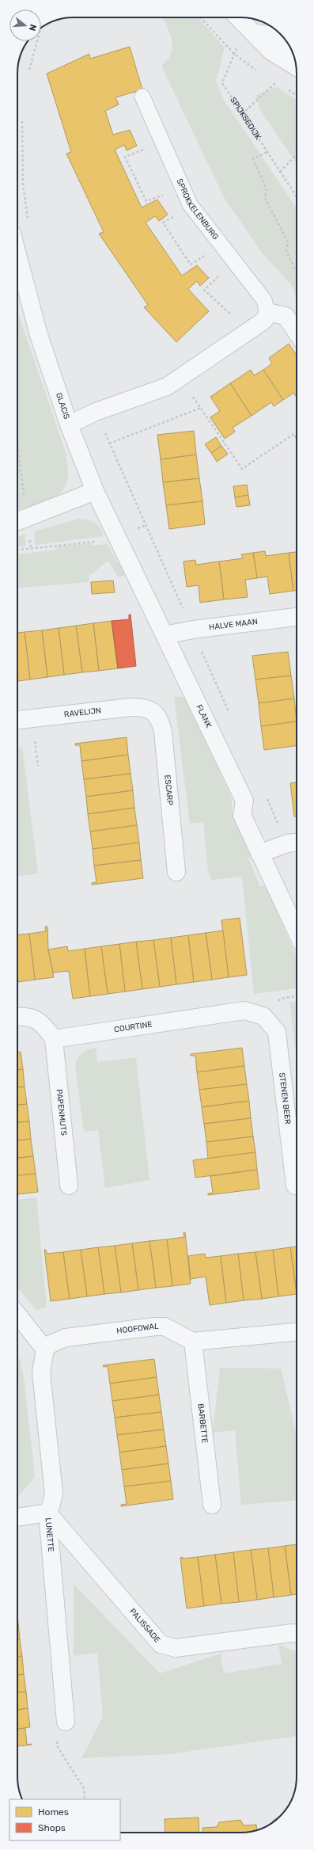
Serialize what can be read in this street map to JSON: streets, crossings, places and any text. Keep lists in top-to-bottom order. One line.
{"streets":{"street":["GLACIS","HALVE MAAN","RAVELIJN","FLANK","ESCARP","COURTINE","STENEN BEER","PAPENMUTS","HOOFDWAL","BARBETTE","LUNETTE","PALISSADE"],"lane":["SPROKKELENBURG"],"path":["SPIJKSEDIJK"]},"crossings":[["GLACIS","FLANK"],["HALVE MAAN","FLANK"],["RAVELIJN","ESCARP"],["COURTINE","STENEN BEER"],["COURTINE","PAPENMUTS"],["HOOFDWAL","BARBETTE"],["HOOFDWAL","LUNETTE"],["LUNETTE","PALISSADE"]],"legend":["Homes","Shops"],"north":"right"}
